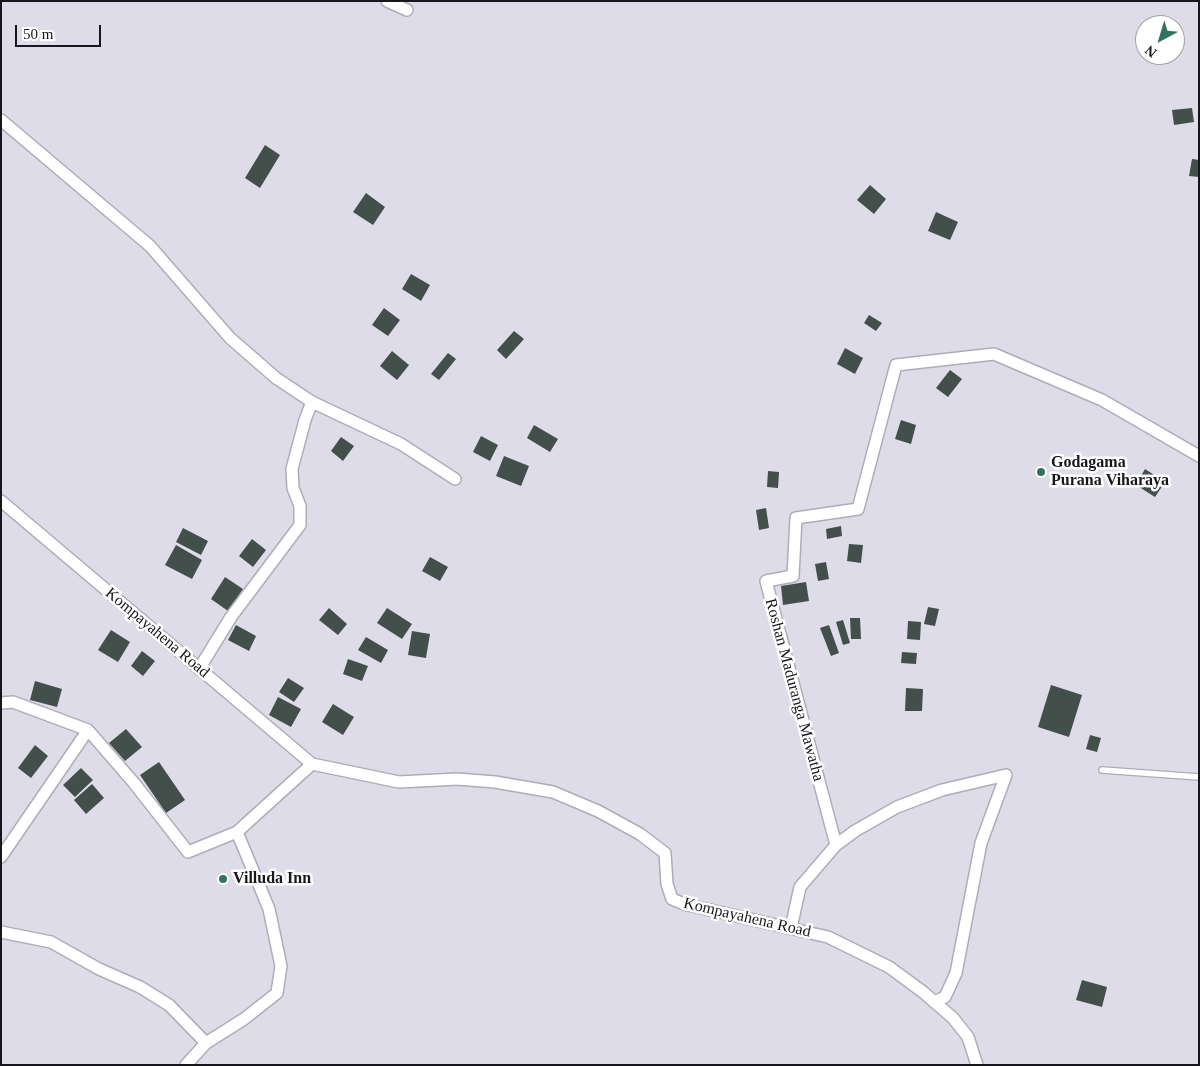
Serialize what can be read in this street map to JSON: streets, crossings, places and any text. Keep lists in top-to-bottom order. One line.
{"streets":{"street":["Kompayahena Road","Roshan Maduranga Mawatha"]},"places":["Godagama Purana Viharaya","Villuda Inn"],"scale_bar":"50 m","north":"bottom left"}
